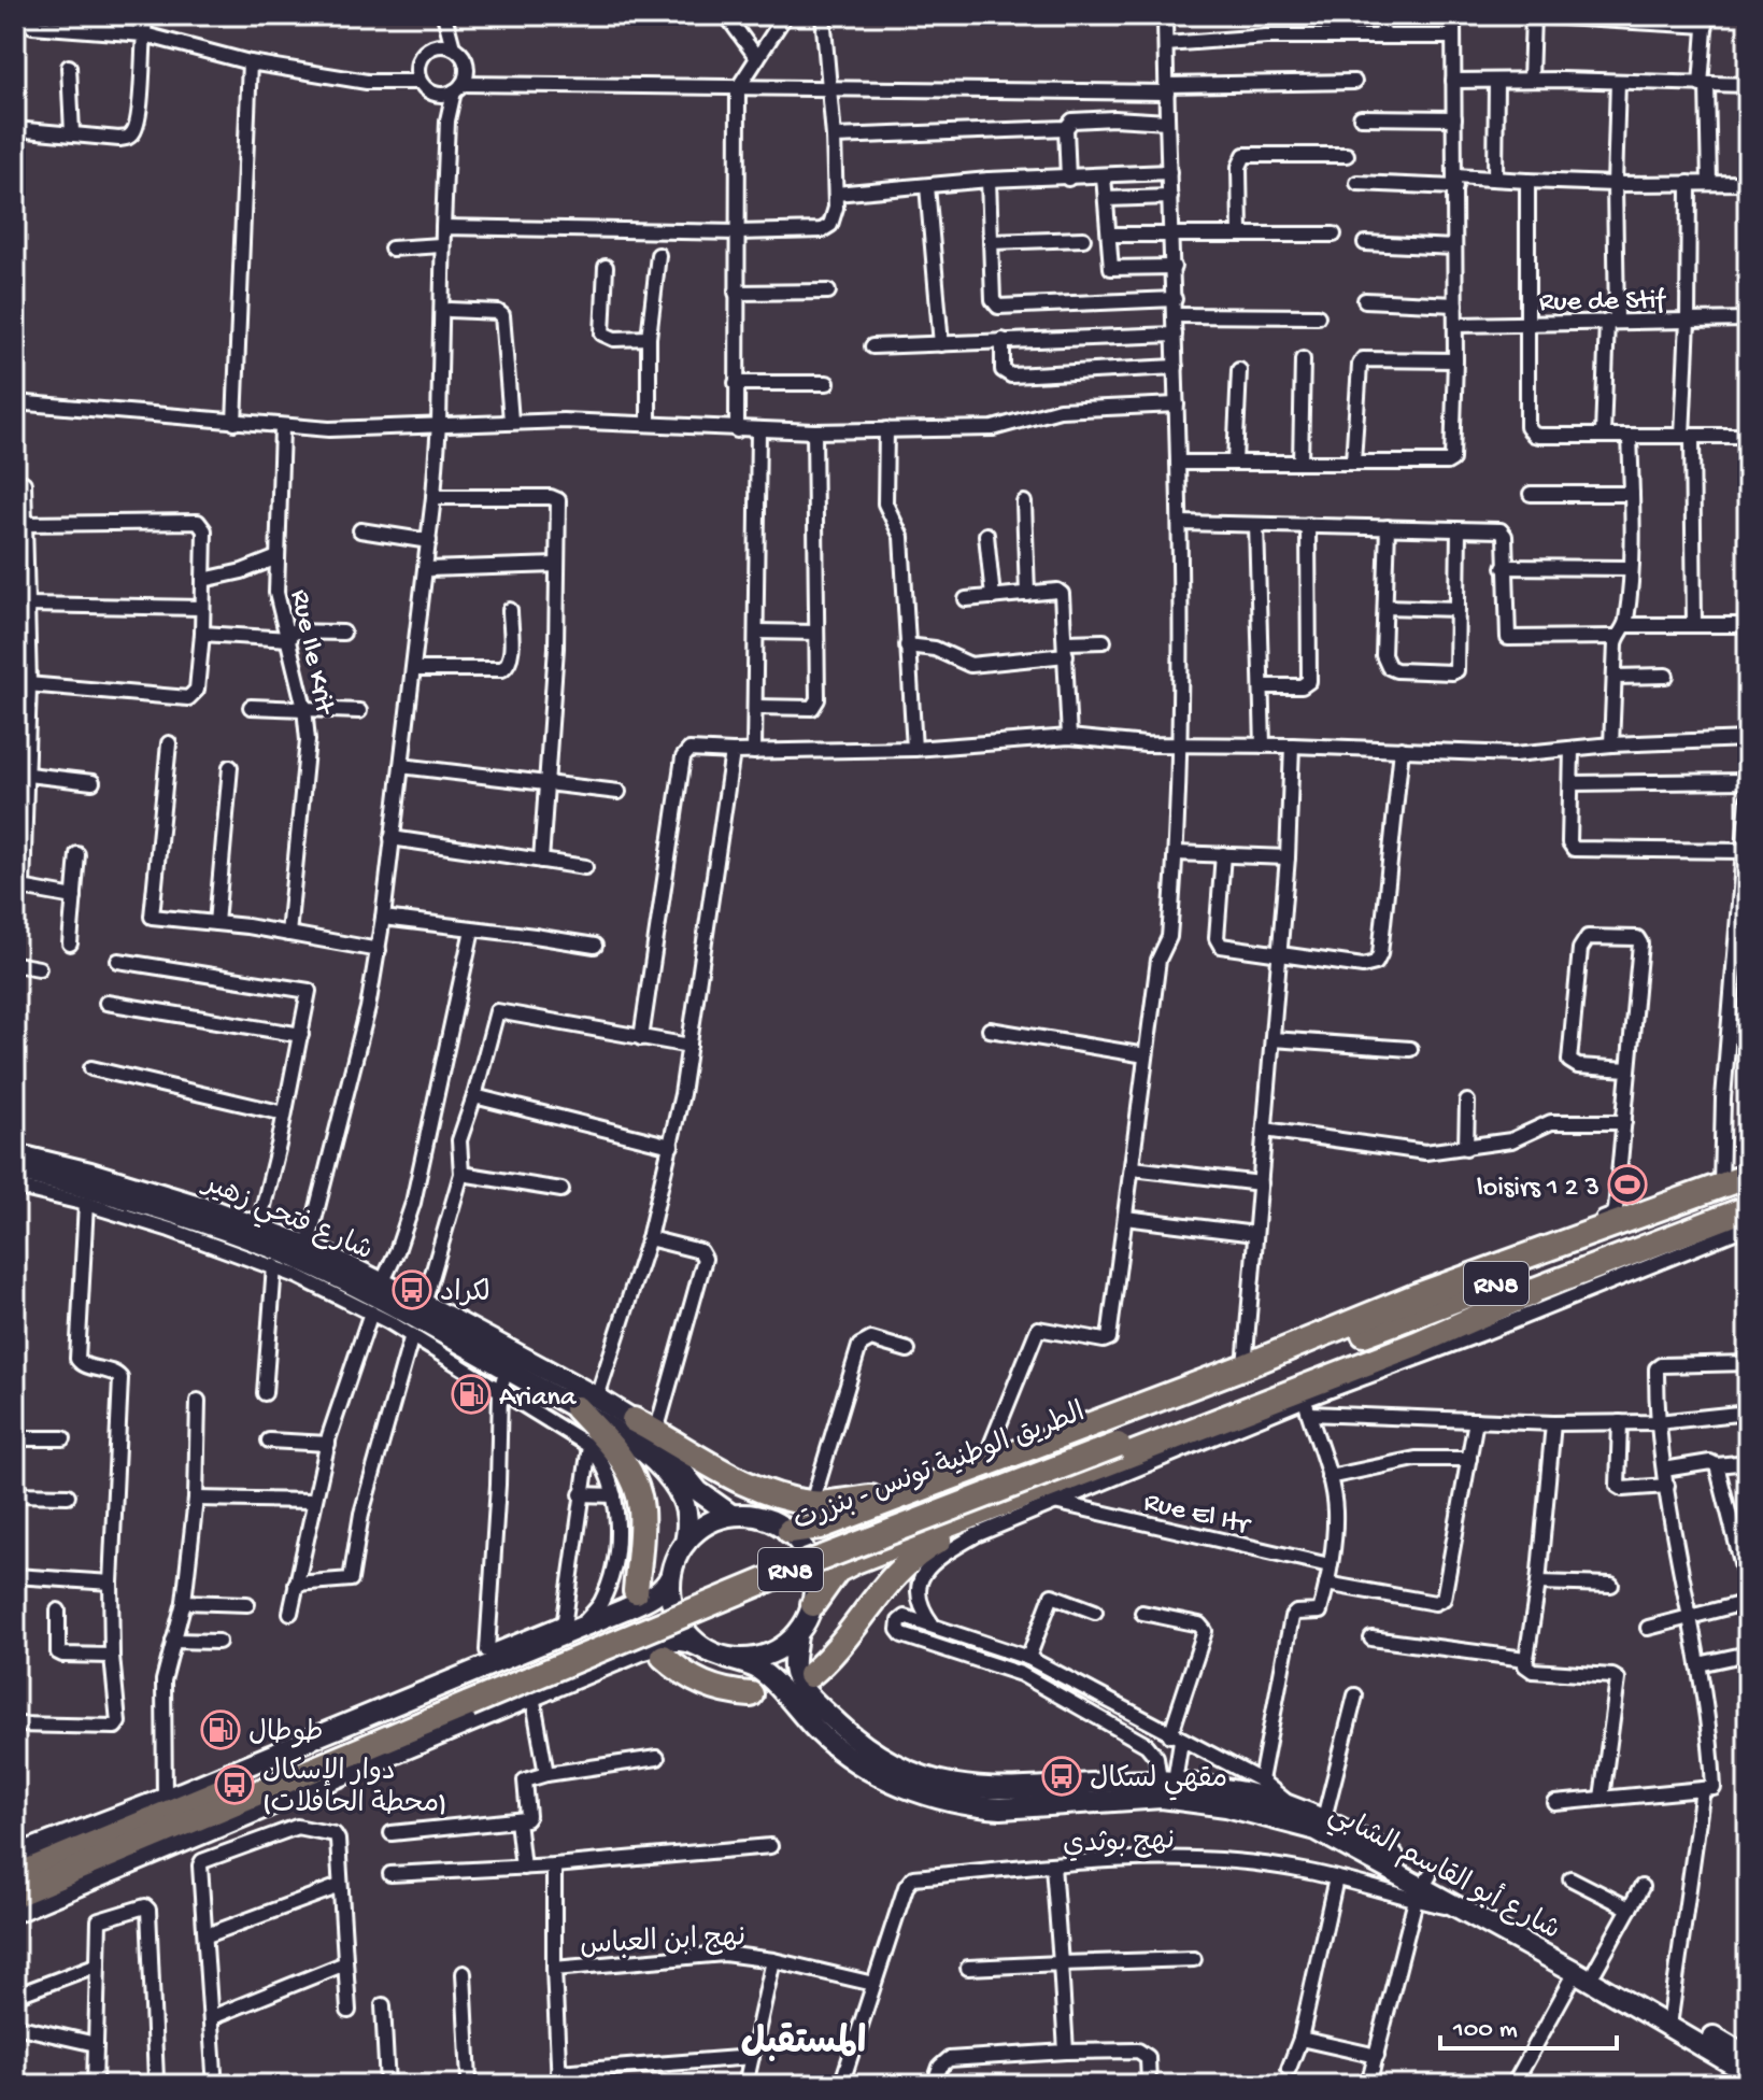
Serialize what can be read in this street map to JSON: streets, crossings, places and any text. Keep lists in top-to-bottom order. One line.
{"streets":{"highway":["RN8","الطريق الوطنية تونس - بنزرت"],"street":["Rue de Stif","Rue Ile Krit","شارع فتحي زهير","Rue El Itr","نهج بوثدي","شارع أبو القاسم الشابي","نهج ابن العباس"]},"crossings":[["شارع فتحي زهير","RN8"],["شارع فتحي زهير","شارع أبو القاسم الشابي"],["RN8","الطريق الوطنية تونس - بنزرت"],["RN8","شارع أبو القاسم الشابي"],["نهج بوثدي","شارع أبو القاسم الشابي"],["نهج بوثدي","نهج ابن العباس"]],"districts":["المستقبل"],"places":{"sports":["loisirs 1 2 3"],"bus stop":["لكراد","مقهي لسكال","دوار الإسكال (محطة الحافلات)"],"fuel station":["Ariana","طوطال"]},"scale_bar":"100 m"}
